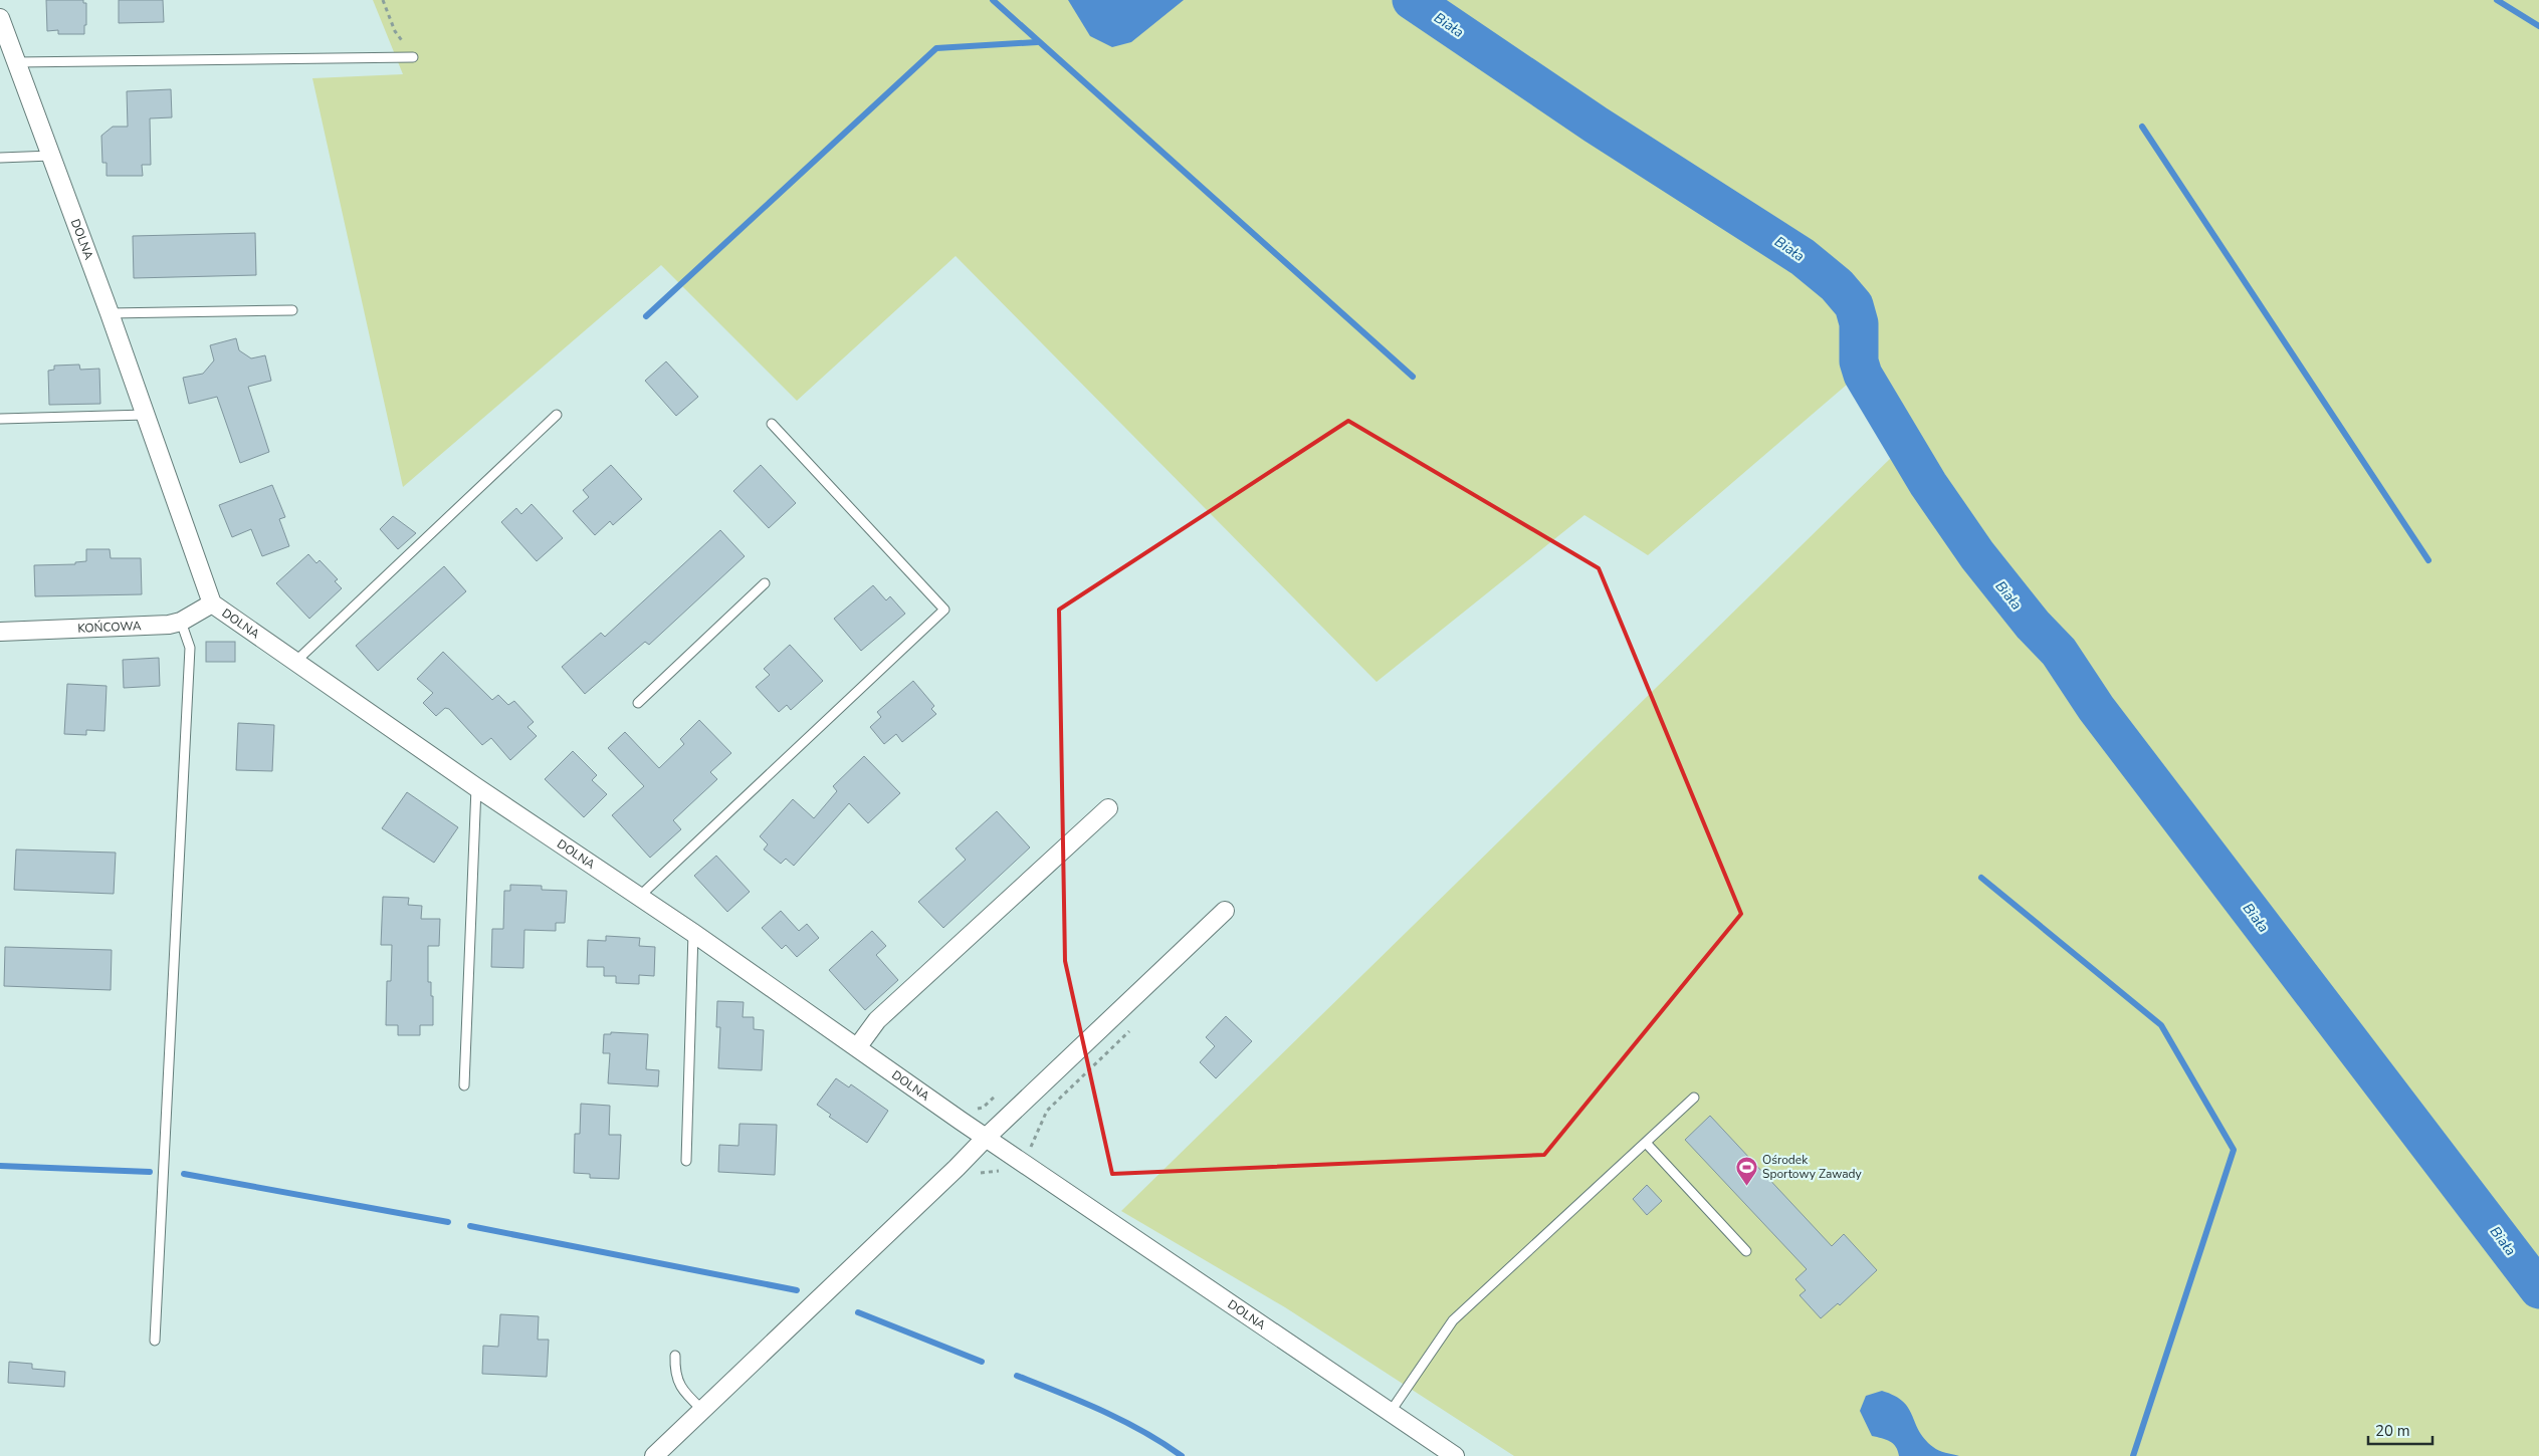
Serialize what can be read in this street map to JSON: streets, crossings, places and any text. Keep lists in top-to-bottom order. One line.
{"streets":{"street":["DOLNA","KOŃCOWA"]},"crossings":[["DOLNA","KOŃCOWA"]],"water":["Biała"],"places":{"sports":["Ośrodek Sportowy Zawady"]},"scale_bar":"20 m"}
